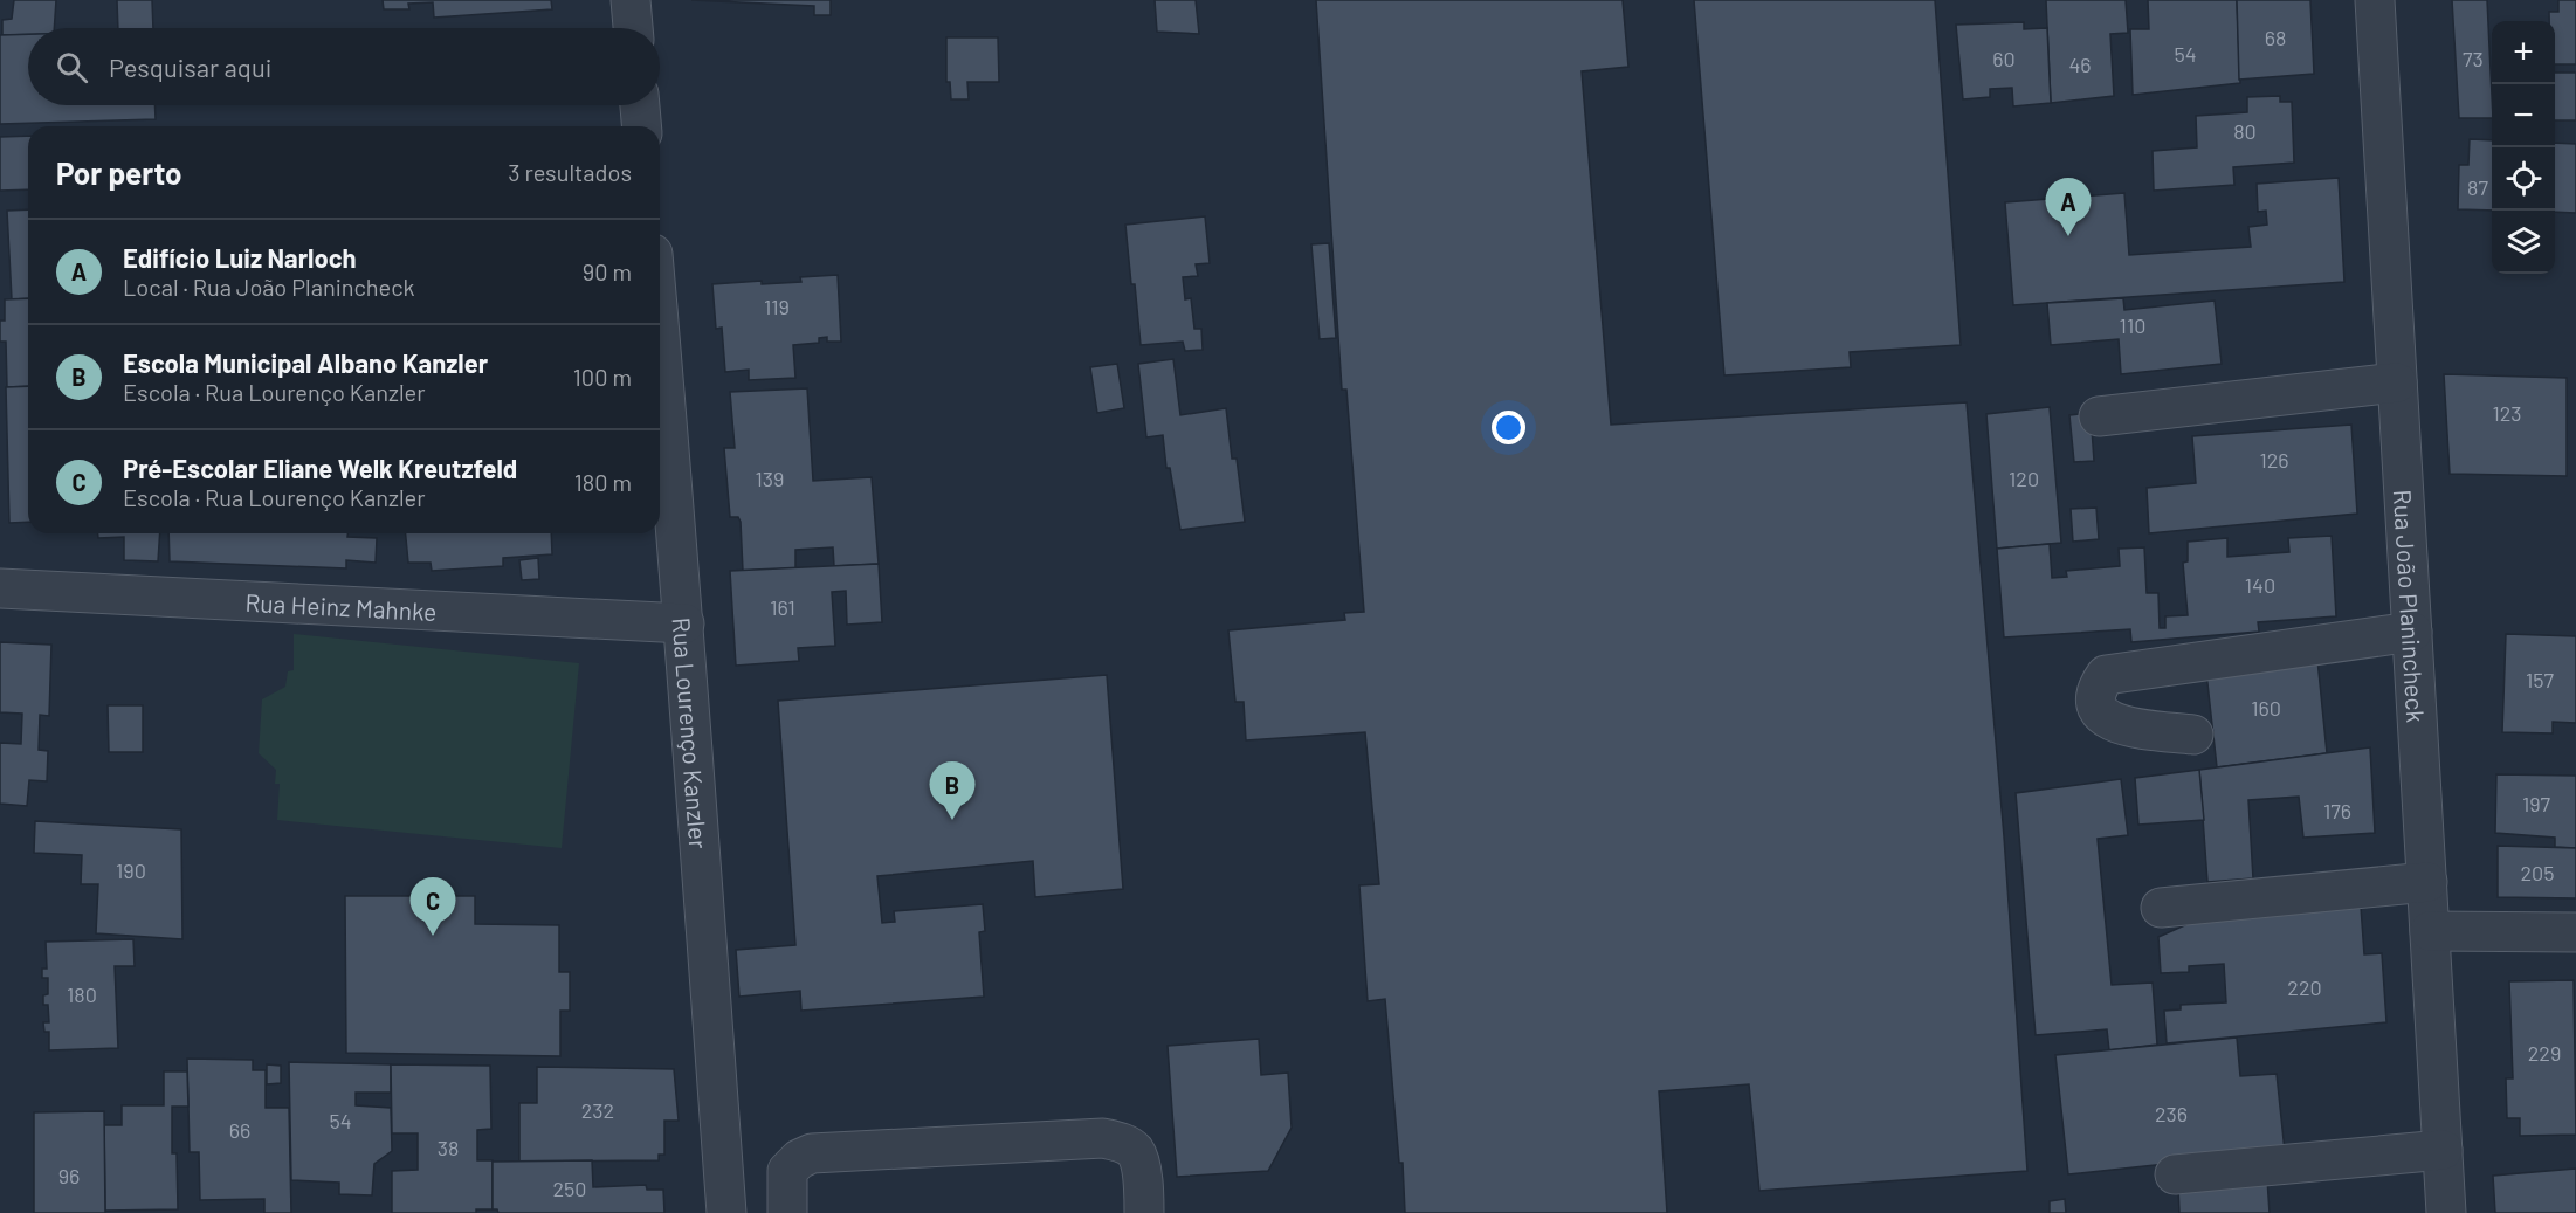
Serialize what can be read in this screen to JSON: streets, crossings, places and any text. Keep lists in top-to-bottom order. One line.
{"streets":{"street":["Rua Heinz Mahnke","Rua João Planincheck","Rua Lourenço Kanzler"]},"crossings":[["Rua Heinz Mahnke","Rua Lourenço Kanzler"]],"house_numbers":["68","54","60","73","46","80","87","119","110","123","126","139","120","140","161","157","160","197","176","190","205","220","180","229","232","236","54","66","38","96","250"],"page":{"map_buttons":["+","−"],"search":"Pesquisar aqui","heading":["Por perto","3 resultados"],"pins":["A","B","C"],"list":[{"mark":"A","name":"Edifício Luiz Narloch","note":"Local · Rua João Planincheck","value":"90 m"},{"mark":"B","name":"Escola Municipal Albano Kanzler","note":"Escola · Rua Lourenço Kanzler","value":"100 m"},{"mark":"C","name":"Pré-Escolar Eliane Welk Kreutzfeld","note":"Escola · Rua Lourenço Kanzler","value":"180 m"}]}}
